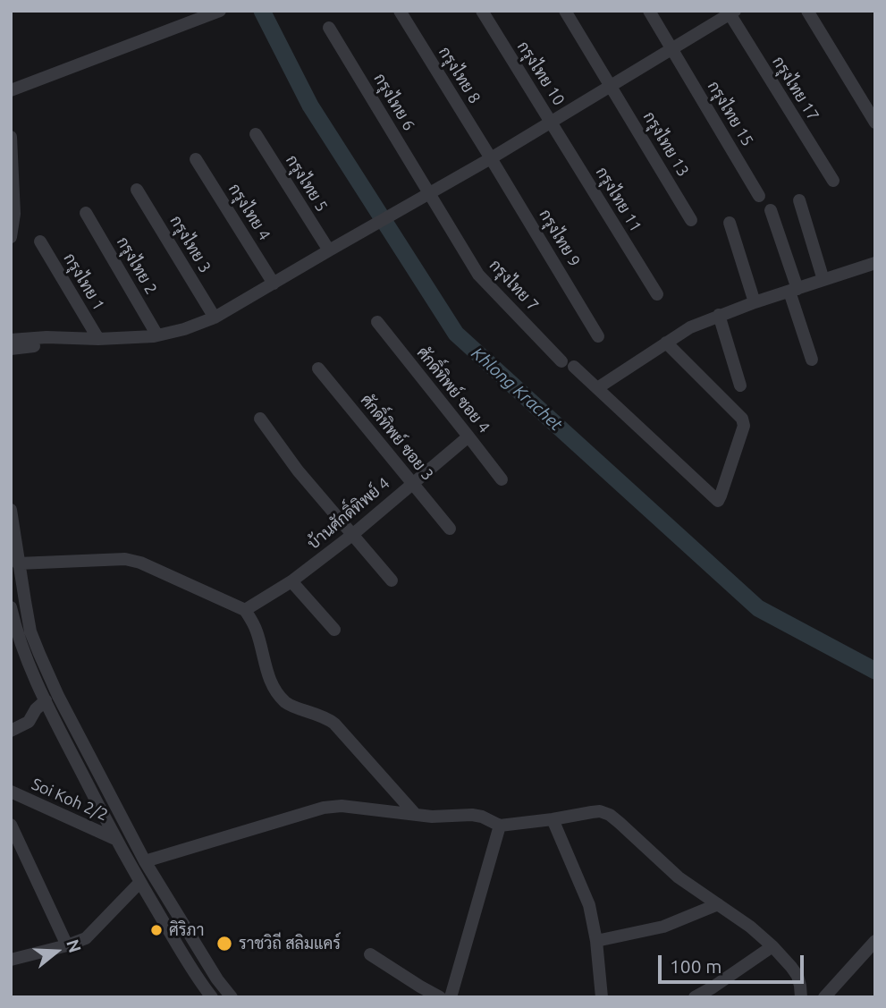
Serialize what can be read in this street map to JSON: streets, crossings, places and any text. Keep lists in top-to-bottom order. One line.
{"streets":{"street":["กรุงไทย 10","กรุงไทย 8","กรุงไทย 17","กรุงไทย 6","กรุงไทย 15","กรุงไทย 13","กรุงไทย 5","กรุงไทย 11","กรุงไทย 4","กรุงไทย 9","กรุงไทย 3","กรุงไทย 2","กรุงไทย 1","กรุงไทย 7","ศักดิ์ทิพย์ ซอย 4","ศักดิ์ทิพย์ ซอย 3","บ้านศักดิ์ทิพย์ 4","Soi Koh 2/2"]},"crossings":[["กรุงไทย 10","กรุงไทย 11"],["กรุงไทย 8","กรุงไทย 9"],["กรุงไทย 6","กรุงไทย 7"],["ศักดิ์ทิพย์ ซอย 4","บ้านศักดิ์ทิพย์ 4"],["ศักดิ์ทิพย์ ซอย 3","บ้านศักดิ์ทิพย์ 4"]],"water":["Khlong Krachet"],"places":["ศิริภา","ราชวิถี สลิมแคร์"],"scale_bar":"100 m","north":"right"}
